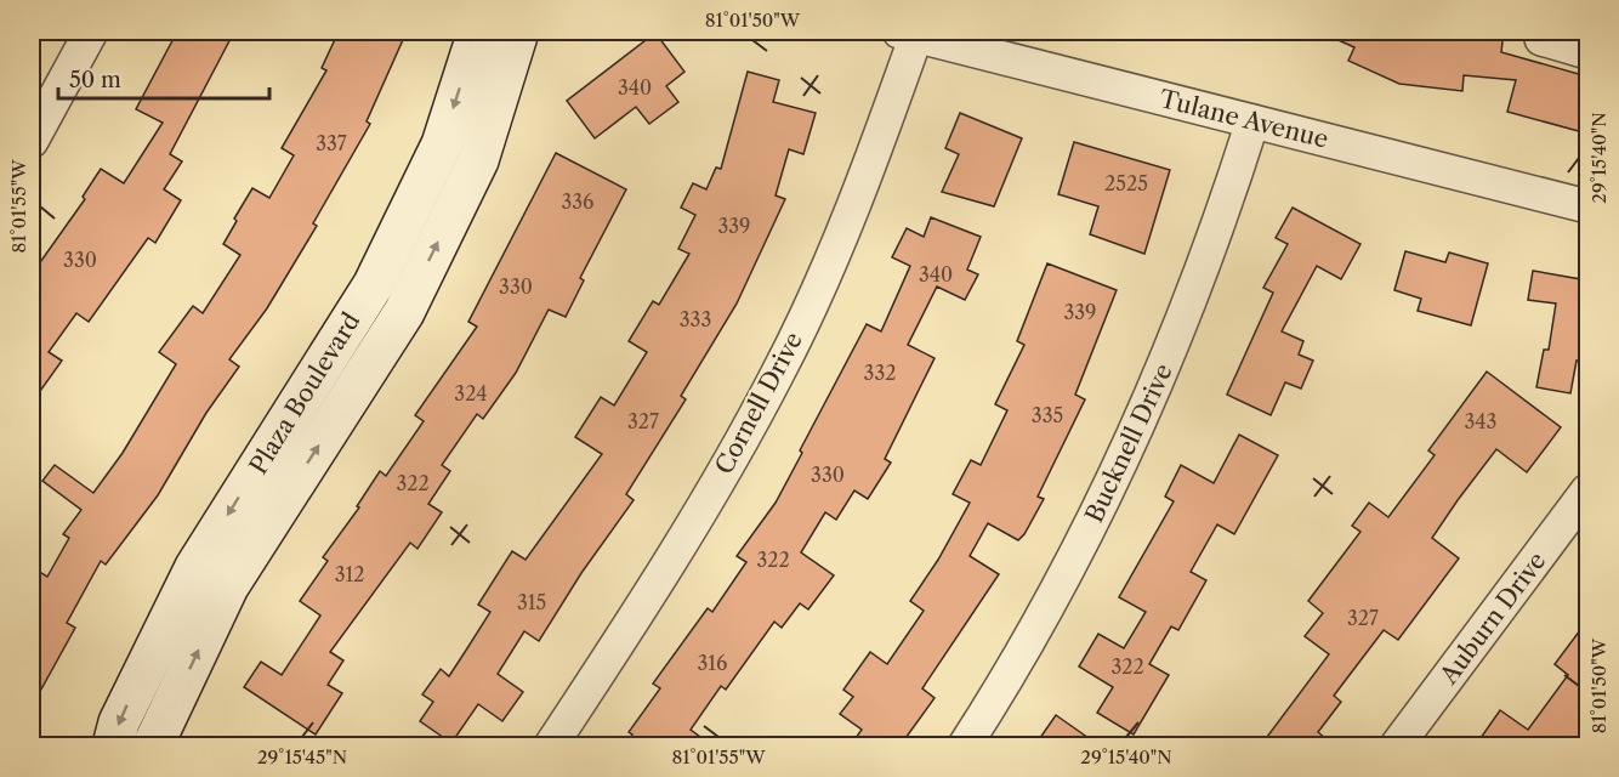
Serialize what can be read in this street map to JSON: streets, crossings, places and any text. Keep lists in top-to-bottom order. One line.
{"streets":{"street":["Tulane Avenue","Plaza Boulevard","Cornell Drive","Bucknell Drive","Auburn Drive"]},"crossings":[["Tulane Avenue","Cornell Drive"],["Tulane Avenue","Bucknell Drive"]],"house_numbers":["340","337","2525","336","339","330","340","330","339","333","332","324","335","327","343","330","322","322","312","315","327","316","322"],"scale_bar":"50 m","coordinates":["81°01'50\"W","29°15'40\"N","81°01'55\"W","29°15'45\"N"]}
